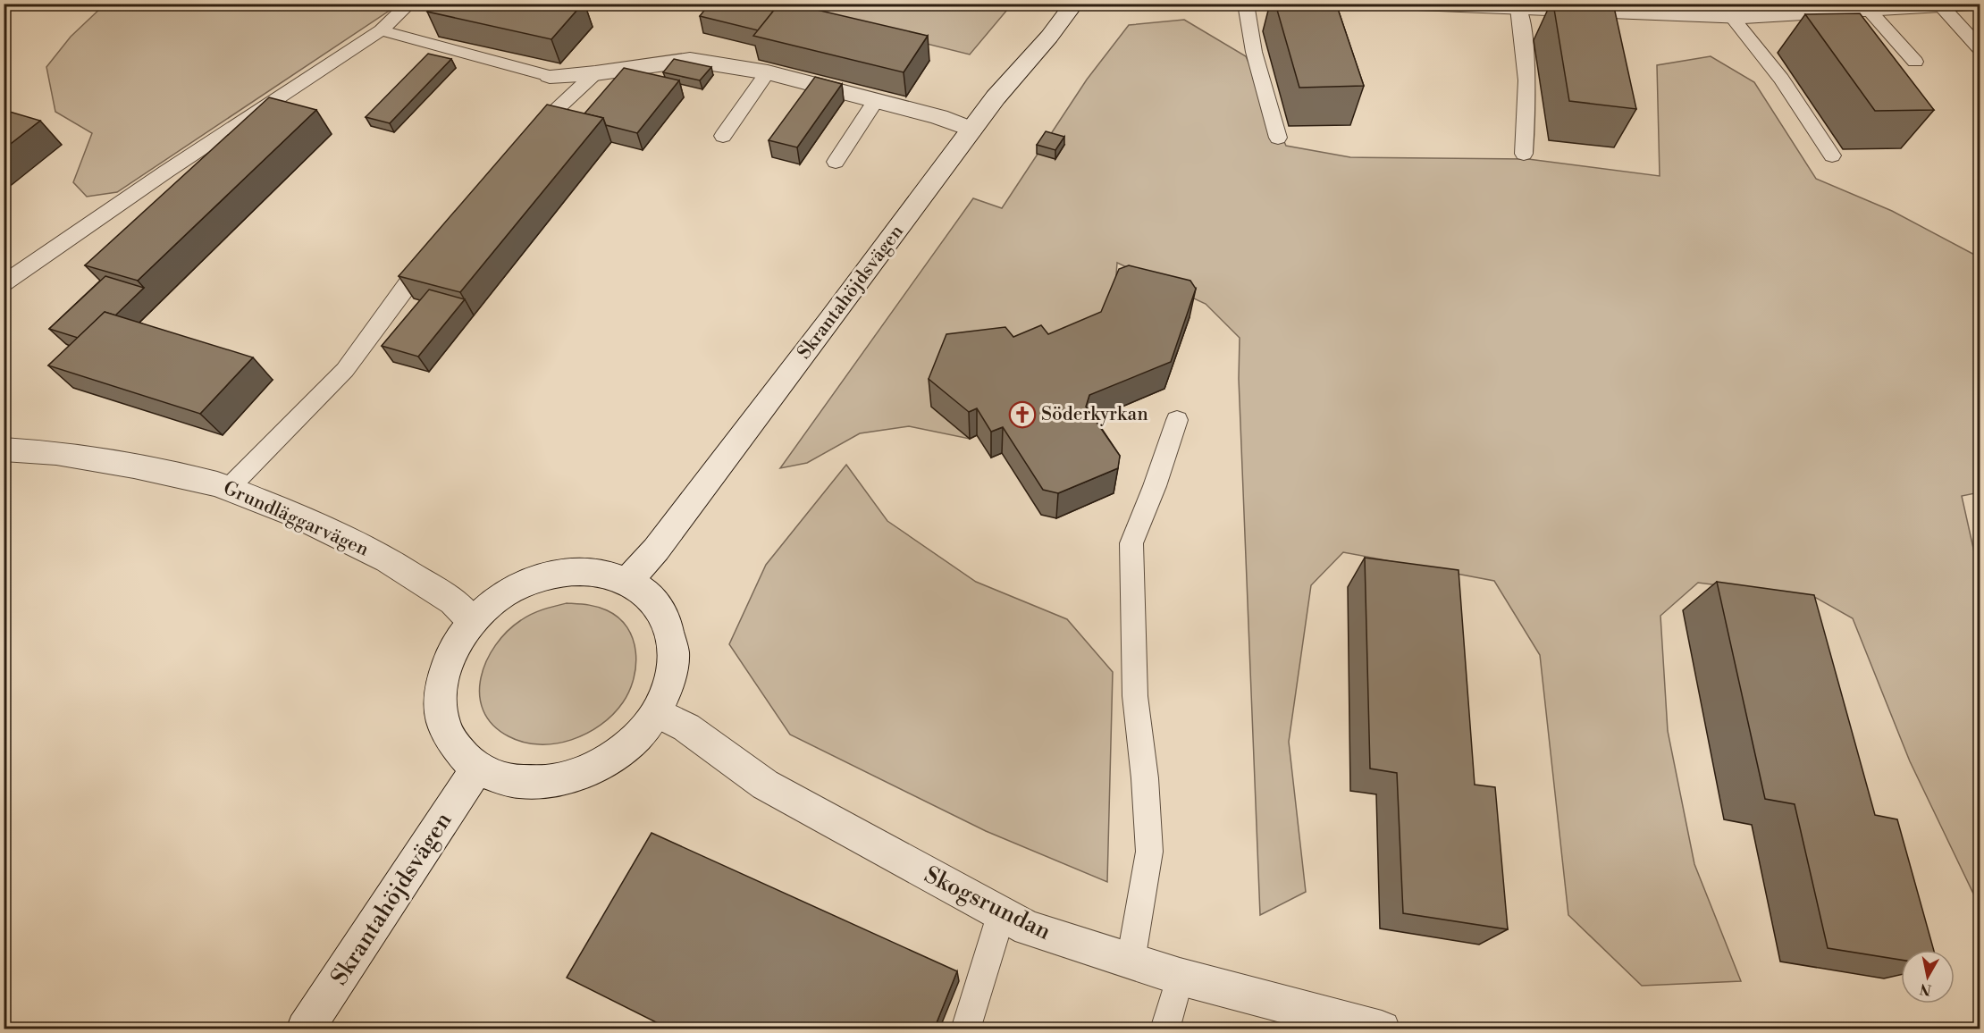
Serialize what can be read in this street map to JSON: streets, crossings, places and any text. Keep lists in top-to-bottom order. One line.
{"streets":{"street":["Skrantahöjdsvägen","Grundläggarvägen","Skogsrundan"]},"places":{"church":["Söderkyrkan"]},"north":"bottom"}
